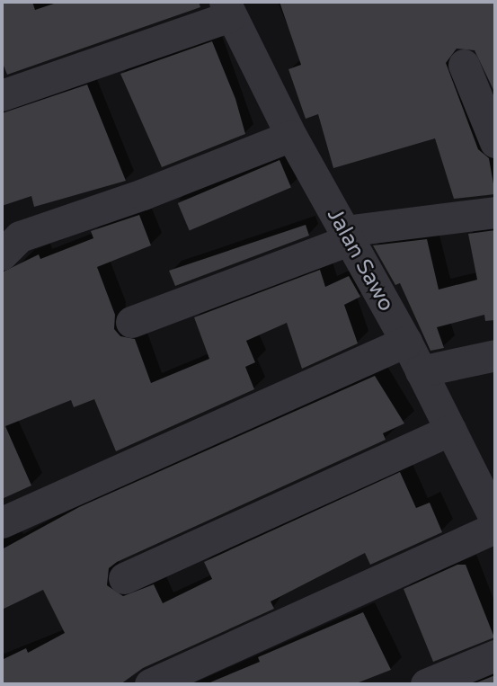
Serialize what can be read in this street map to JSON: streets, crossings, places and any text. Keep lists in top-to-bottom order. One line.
{"streets":{"street":["Jalan Sawo"]}}
